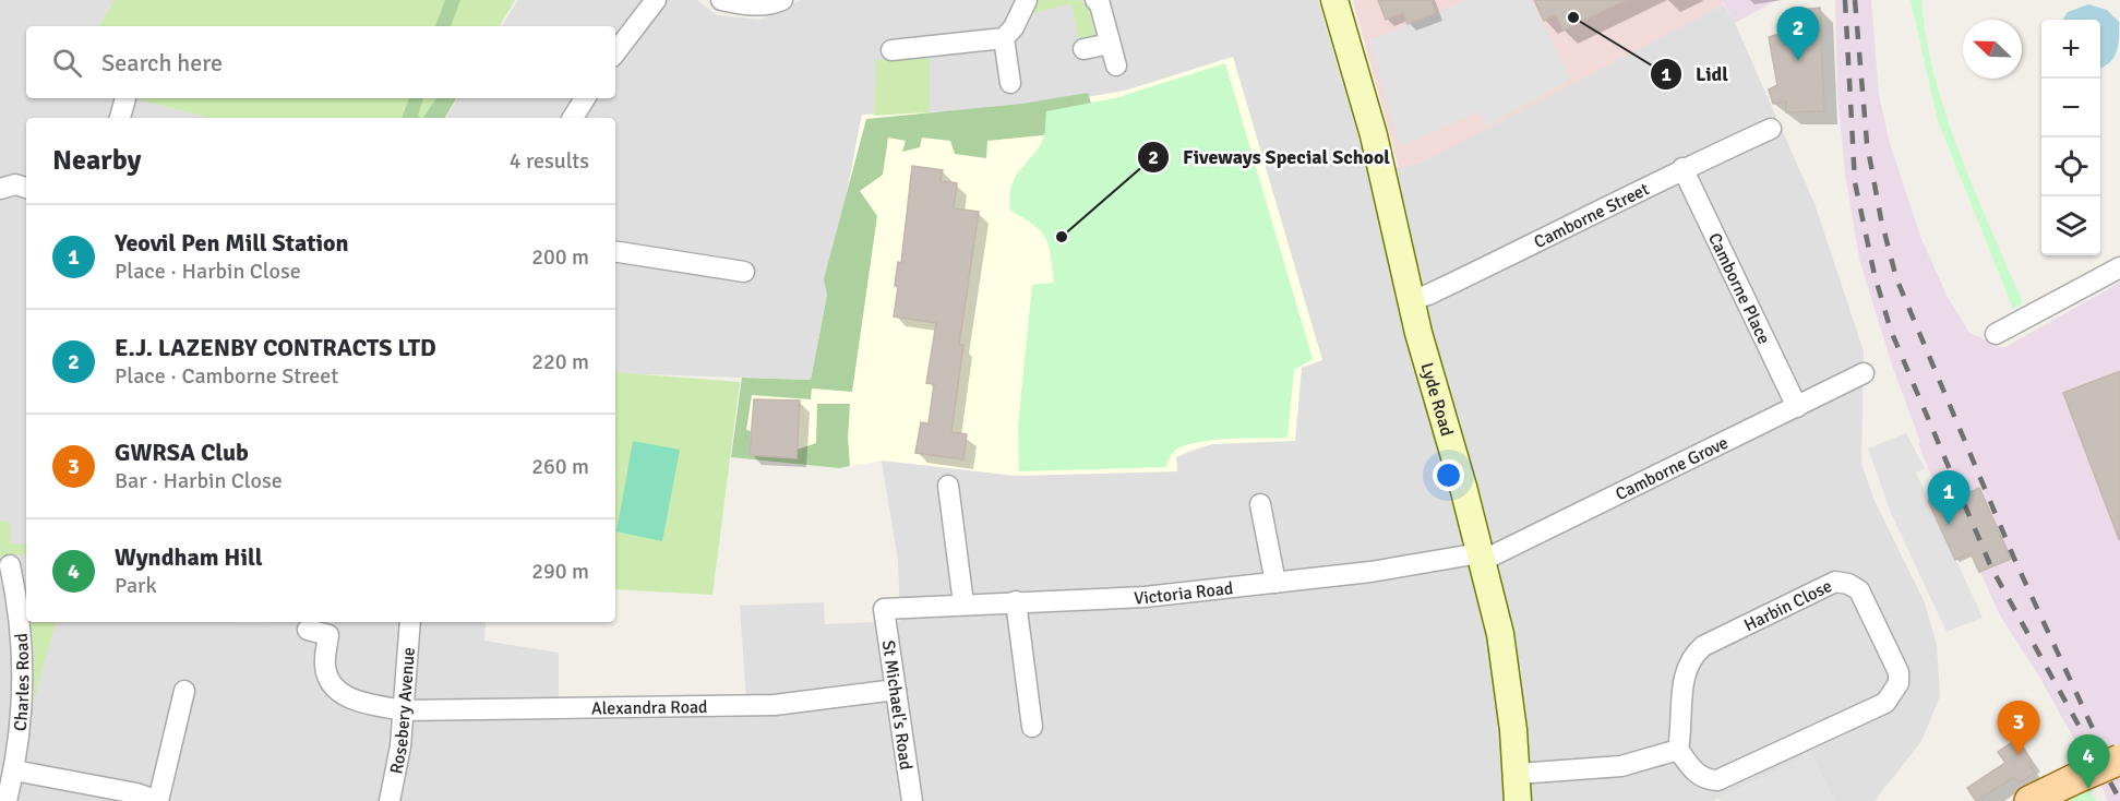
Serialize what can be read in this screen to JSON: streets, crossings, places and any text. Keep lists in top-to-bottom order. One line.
{"streets":{"street":["Camborne Street","Camborne Place","Lyde Road","Camborne Grove","Victoria Road","Harbin Close","Charles Road","St Michael's Road","Alexandra Road","Rosebery Avenue"]},"crossings":[["Camborne Street","Camborne Place"],["Camborne Street","Lyde Road"],["Camborne Place","Camborne Grove"],["Lyde Road","Camborne Grove"],["Lyde Road","Victoria Road"],["Camborne Grove","Victoria Road"],["Victoria Road","St Michael's Road"],["St Michael's Road","Alexandra Road"],["Alexandra Road","Rosebery Avenue"]],"places":["Lidl","Fiveways Special School"],"north":"top left","page":{"pins":["2","1","3","4"],"map_buttons":["+","−"],"search":"Search here","heading":["Nearby","4 results"],"list":[{"mark":"1","name":"Yeovil Pen Mill Station","note":"Place · Harbin Close","value":"200 m"},{"mark":"2","name":"E.J. LAZENBY CONTRACTS LTD","note":"Place · Camborne Street","value":"220 m"},{"mark":"3","name":"GWRSA Club","note":"Bar · Harbin Close","value":"260 m"},{"mark":"4","name":"Wyndham Hill","note":"Park","value":"290 m"}]}}
